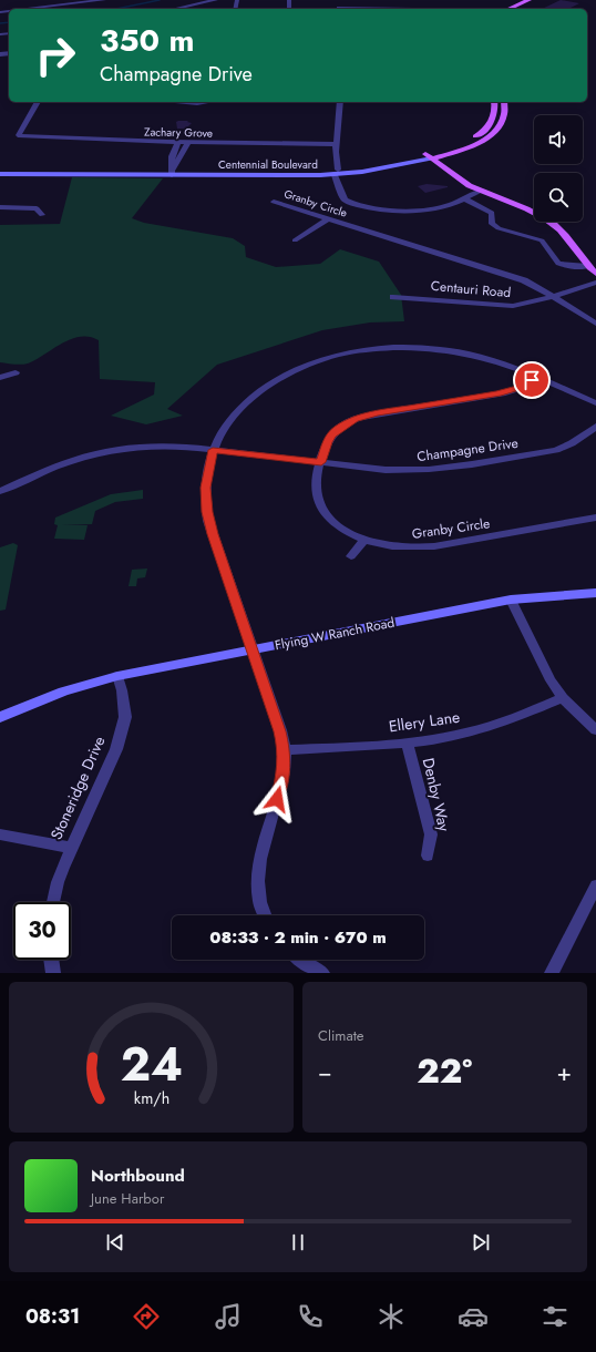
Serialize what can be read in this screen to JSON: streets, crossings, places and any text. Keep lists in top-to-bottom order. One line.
{"streets":{"main road":["Centennial Boulevard","Flying W Ranch Road"],"street":["Zachary Grove","Granby Circle","Centauri Road","Champagne Drive","Ellery Lane","Stoneridge Drive","Denby Way"]},"crossings":[["Granby Circle","Centauri Road"],["Granby Circle","Champagne Drive"],["Flying W Ranch Road","Stoneridge Drive"],["Ellery Lane","Denby Way"]],"page":{"turn":["350 m","Champagne Drive"],"limit":"30","trip":"08:33 · 2 min · 670 m","tile":"Climate","heat":["−","22°","+"],"song":["Northbound","June Harbor"],"tabs":"08:31","gauge":["24","km/h"]}}
